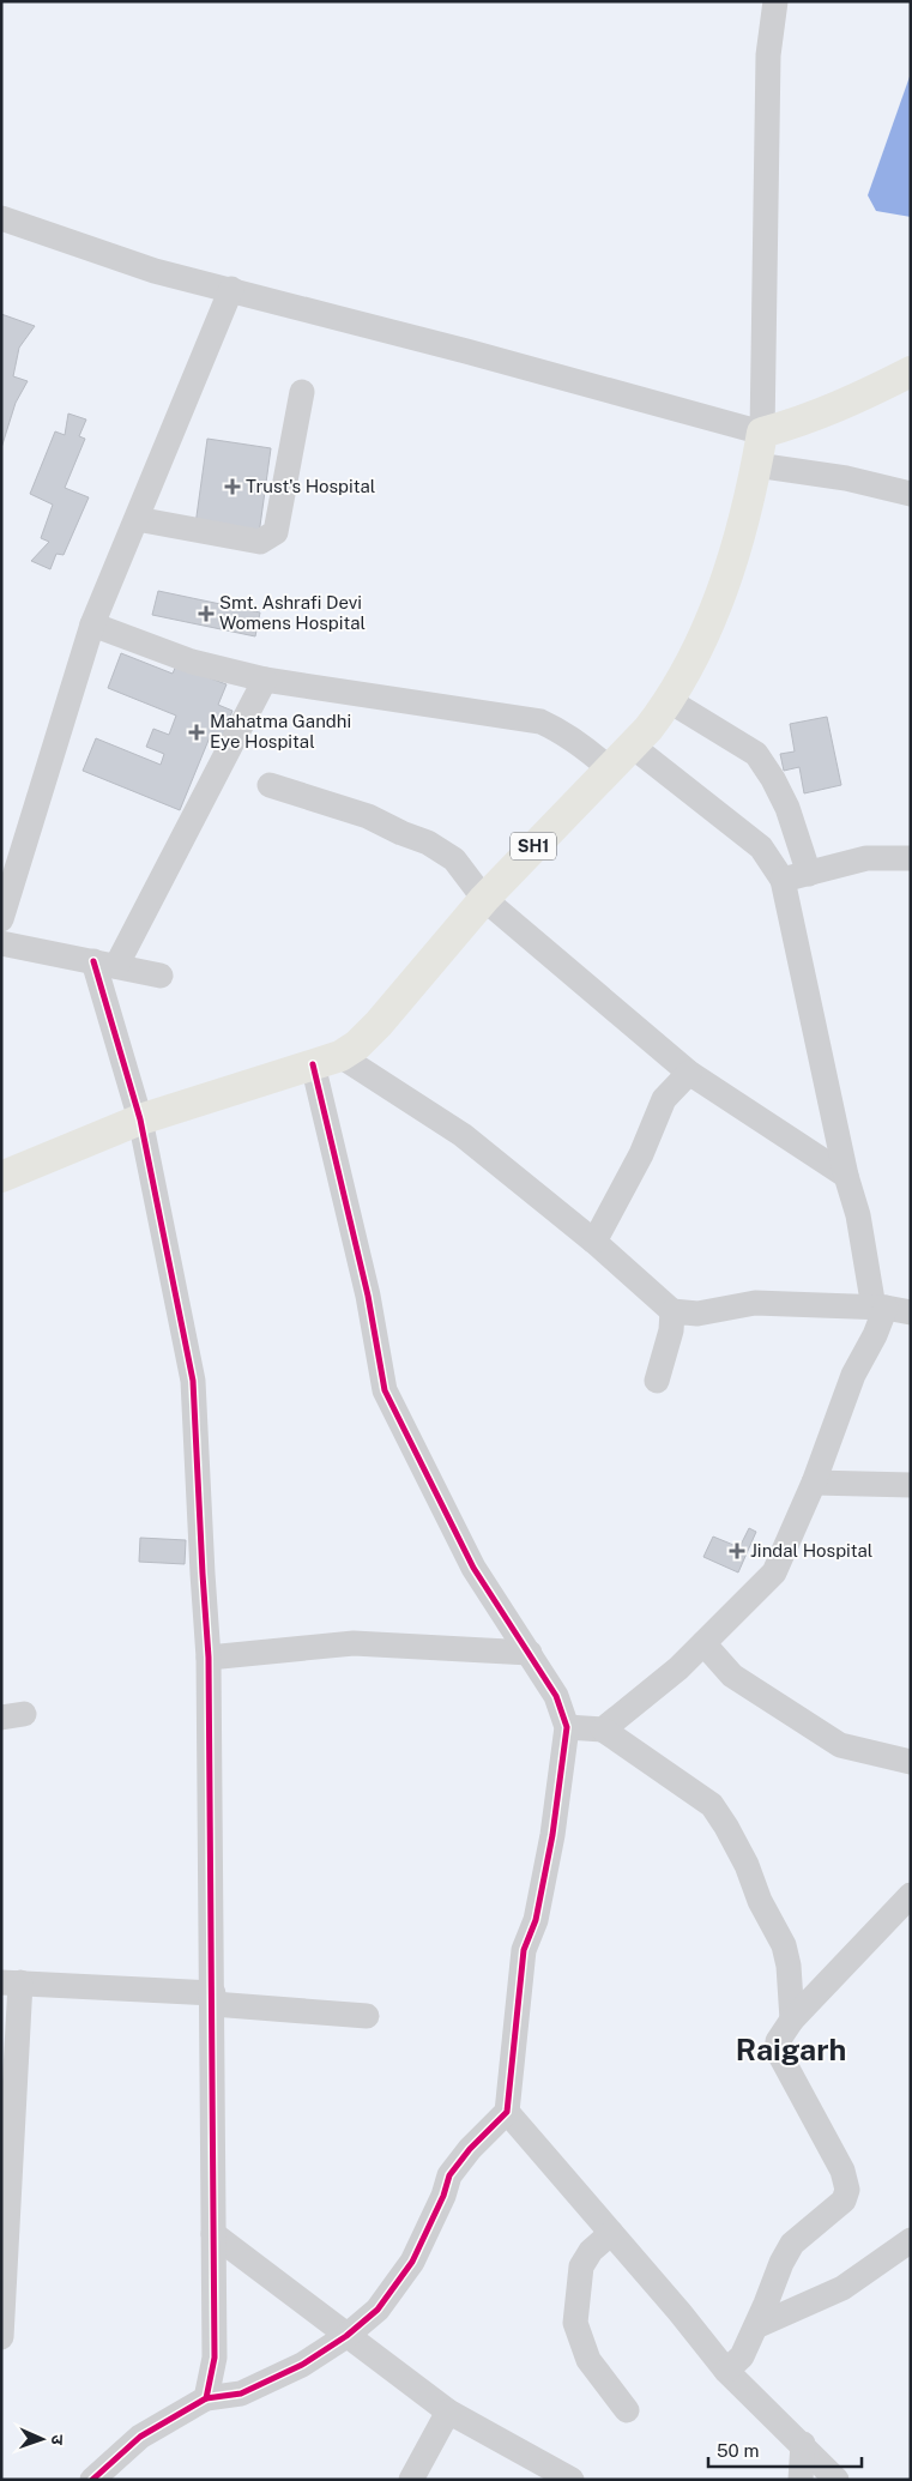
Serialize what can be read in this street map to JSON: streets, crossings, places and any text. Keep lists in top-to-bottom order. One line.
{"streets":{"main road":["SH1"]},"districts":["Raigarh"],"places":{"health":["Trust's Hospital","Smt. Ashrafi Devi Womens Hospital","Mahatma Gandhi Eye Hospital","Jindal Hospital"]},"scale_bar":"50 m","north":"right"}
